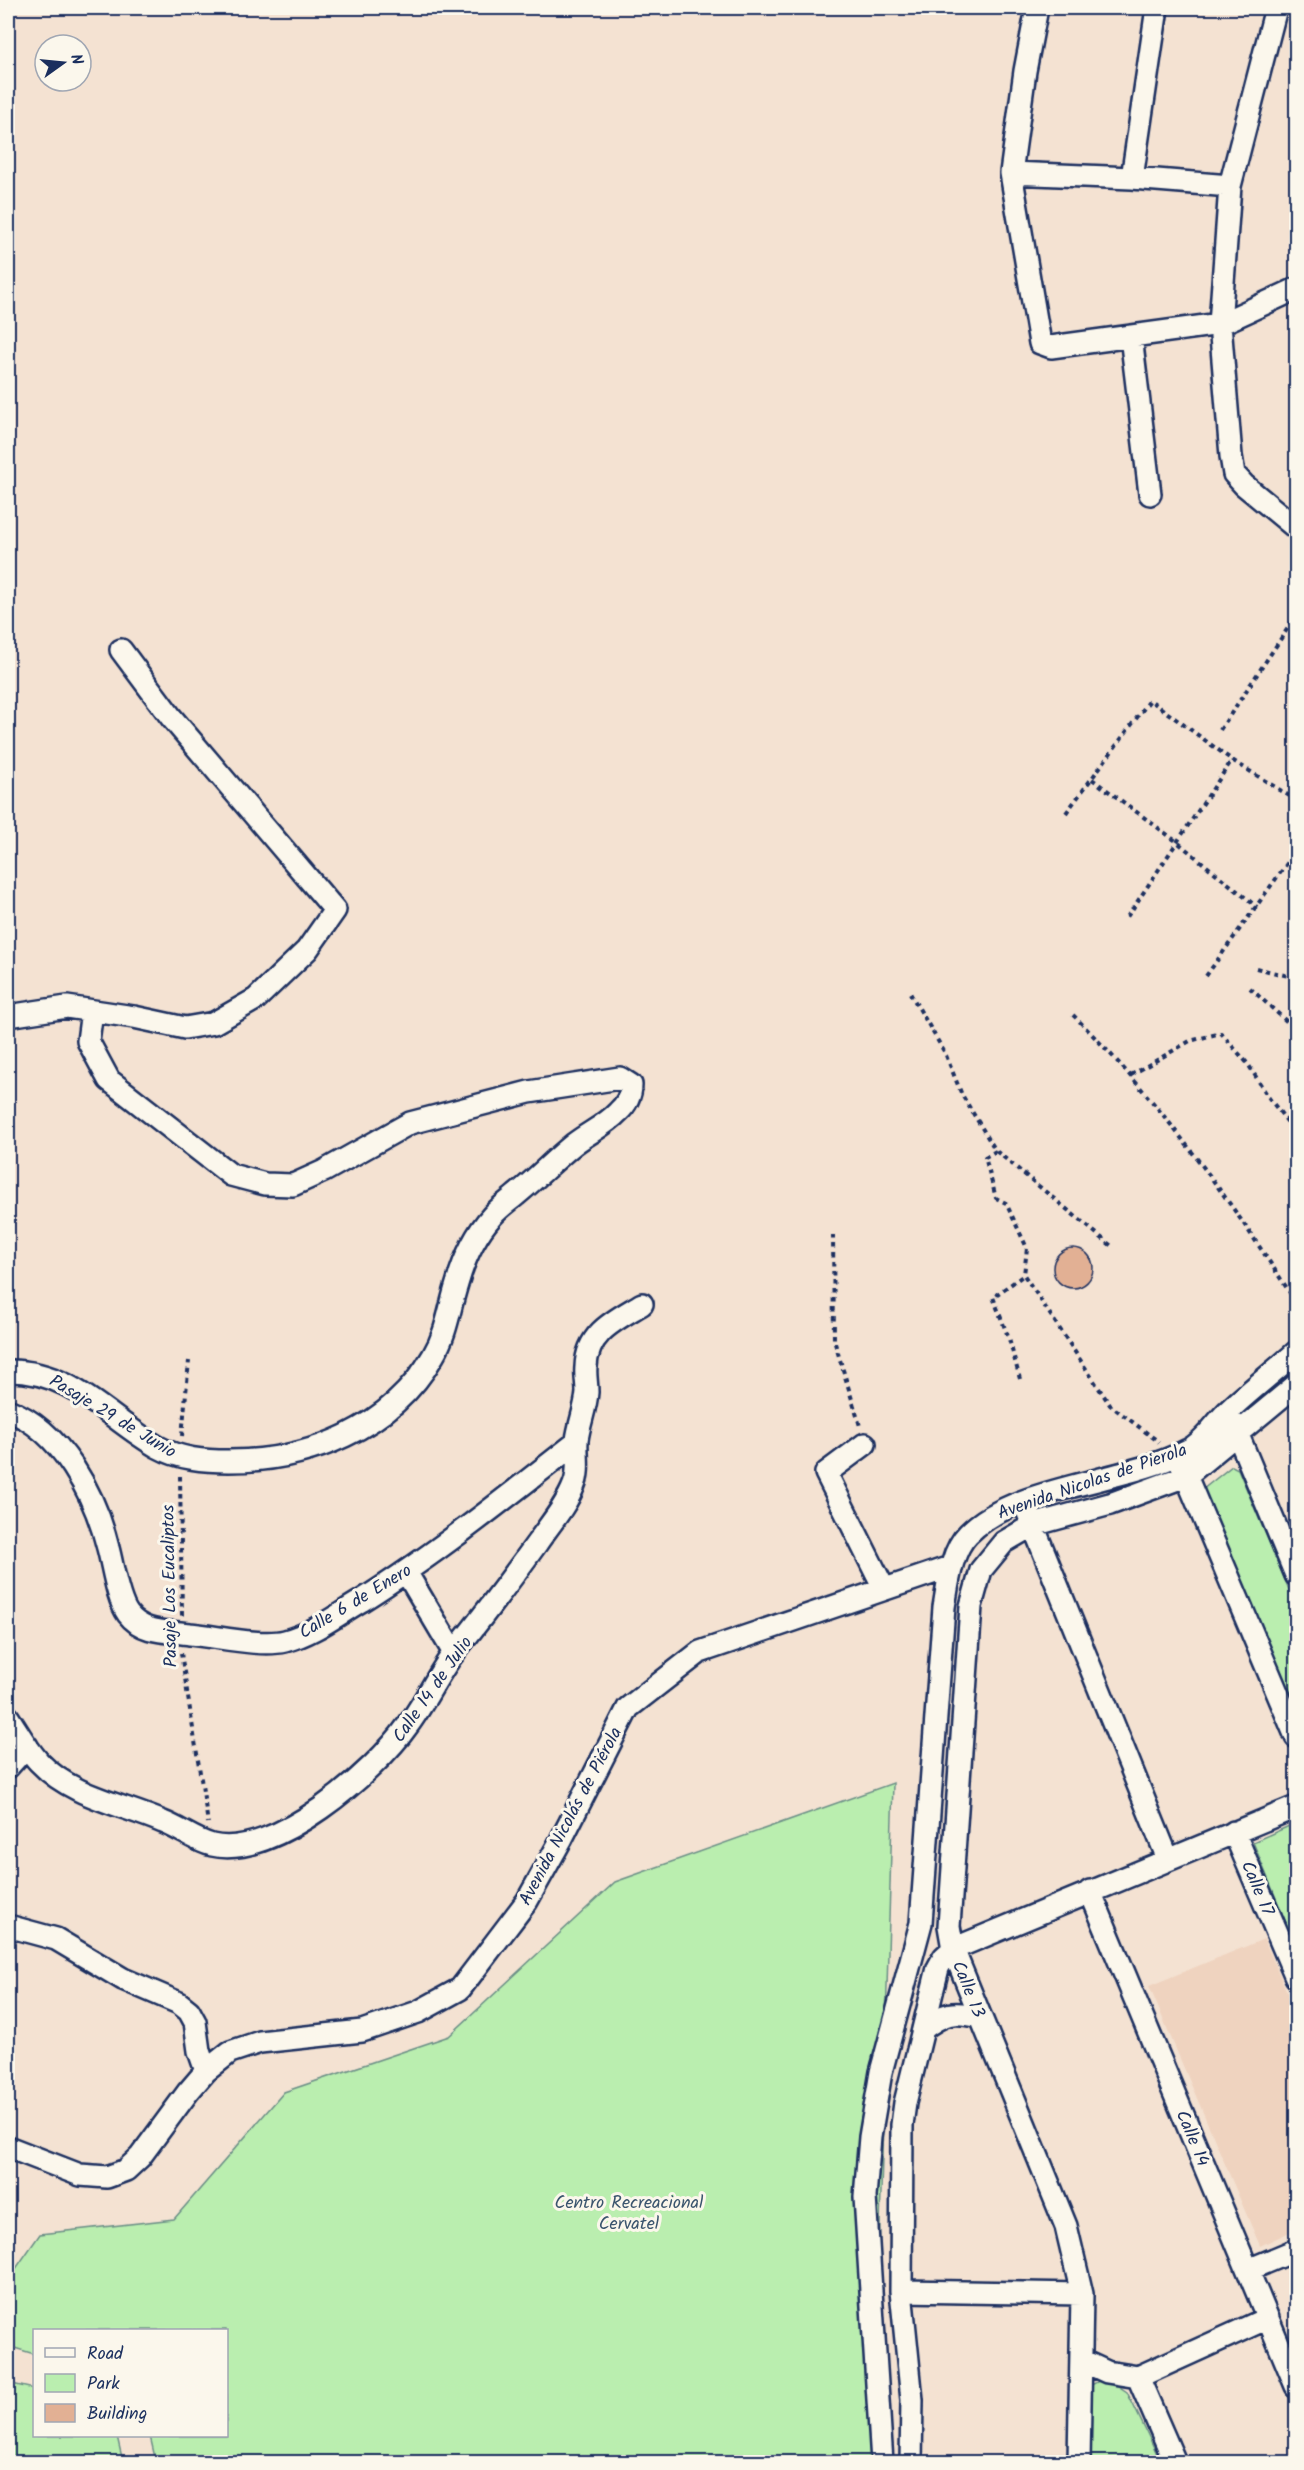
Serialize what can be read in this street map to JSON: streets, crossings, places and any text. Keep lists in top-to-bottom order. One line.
{"streets":{"street":["Pasaje 29 de Junio","Avenida Nicolas de Pierola","Calle 6 de Enero","Calle 14 de Julio","Avenida Nicolás de Piérola","Calle 17","Calle 13","Calle 14"],"path":["Pasaje Los Eucaliptos"]},"crossings":[["Pasaje 29 de Junio","Pasaje Los Eucaliptos"],["Avenida Nicolas de Pierola","Avenida Nicolás de Piérola"],["Pasaje Los Eucaliptos","Calle 6 de Enero"],["Pasaje Los Eucaliptos","Calle 14 de Julio"],["Calle 6 de Enero","Calle 14 de Julio"]],"parks":["Centro Recreacional Cervatel"],"legend":["Road","Park","Building"],"north":"right"}
